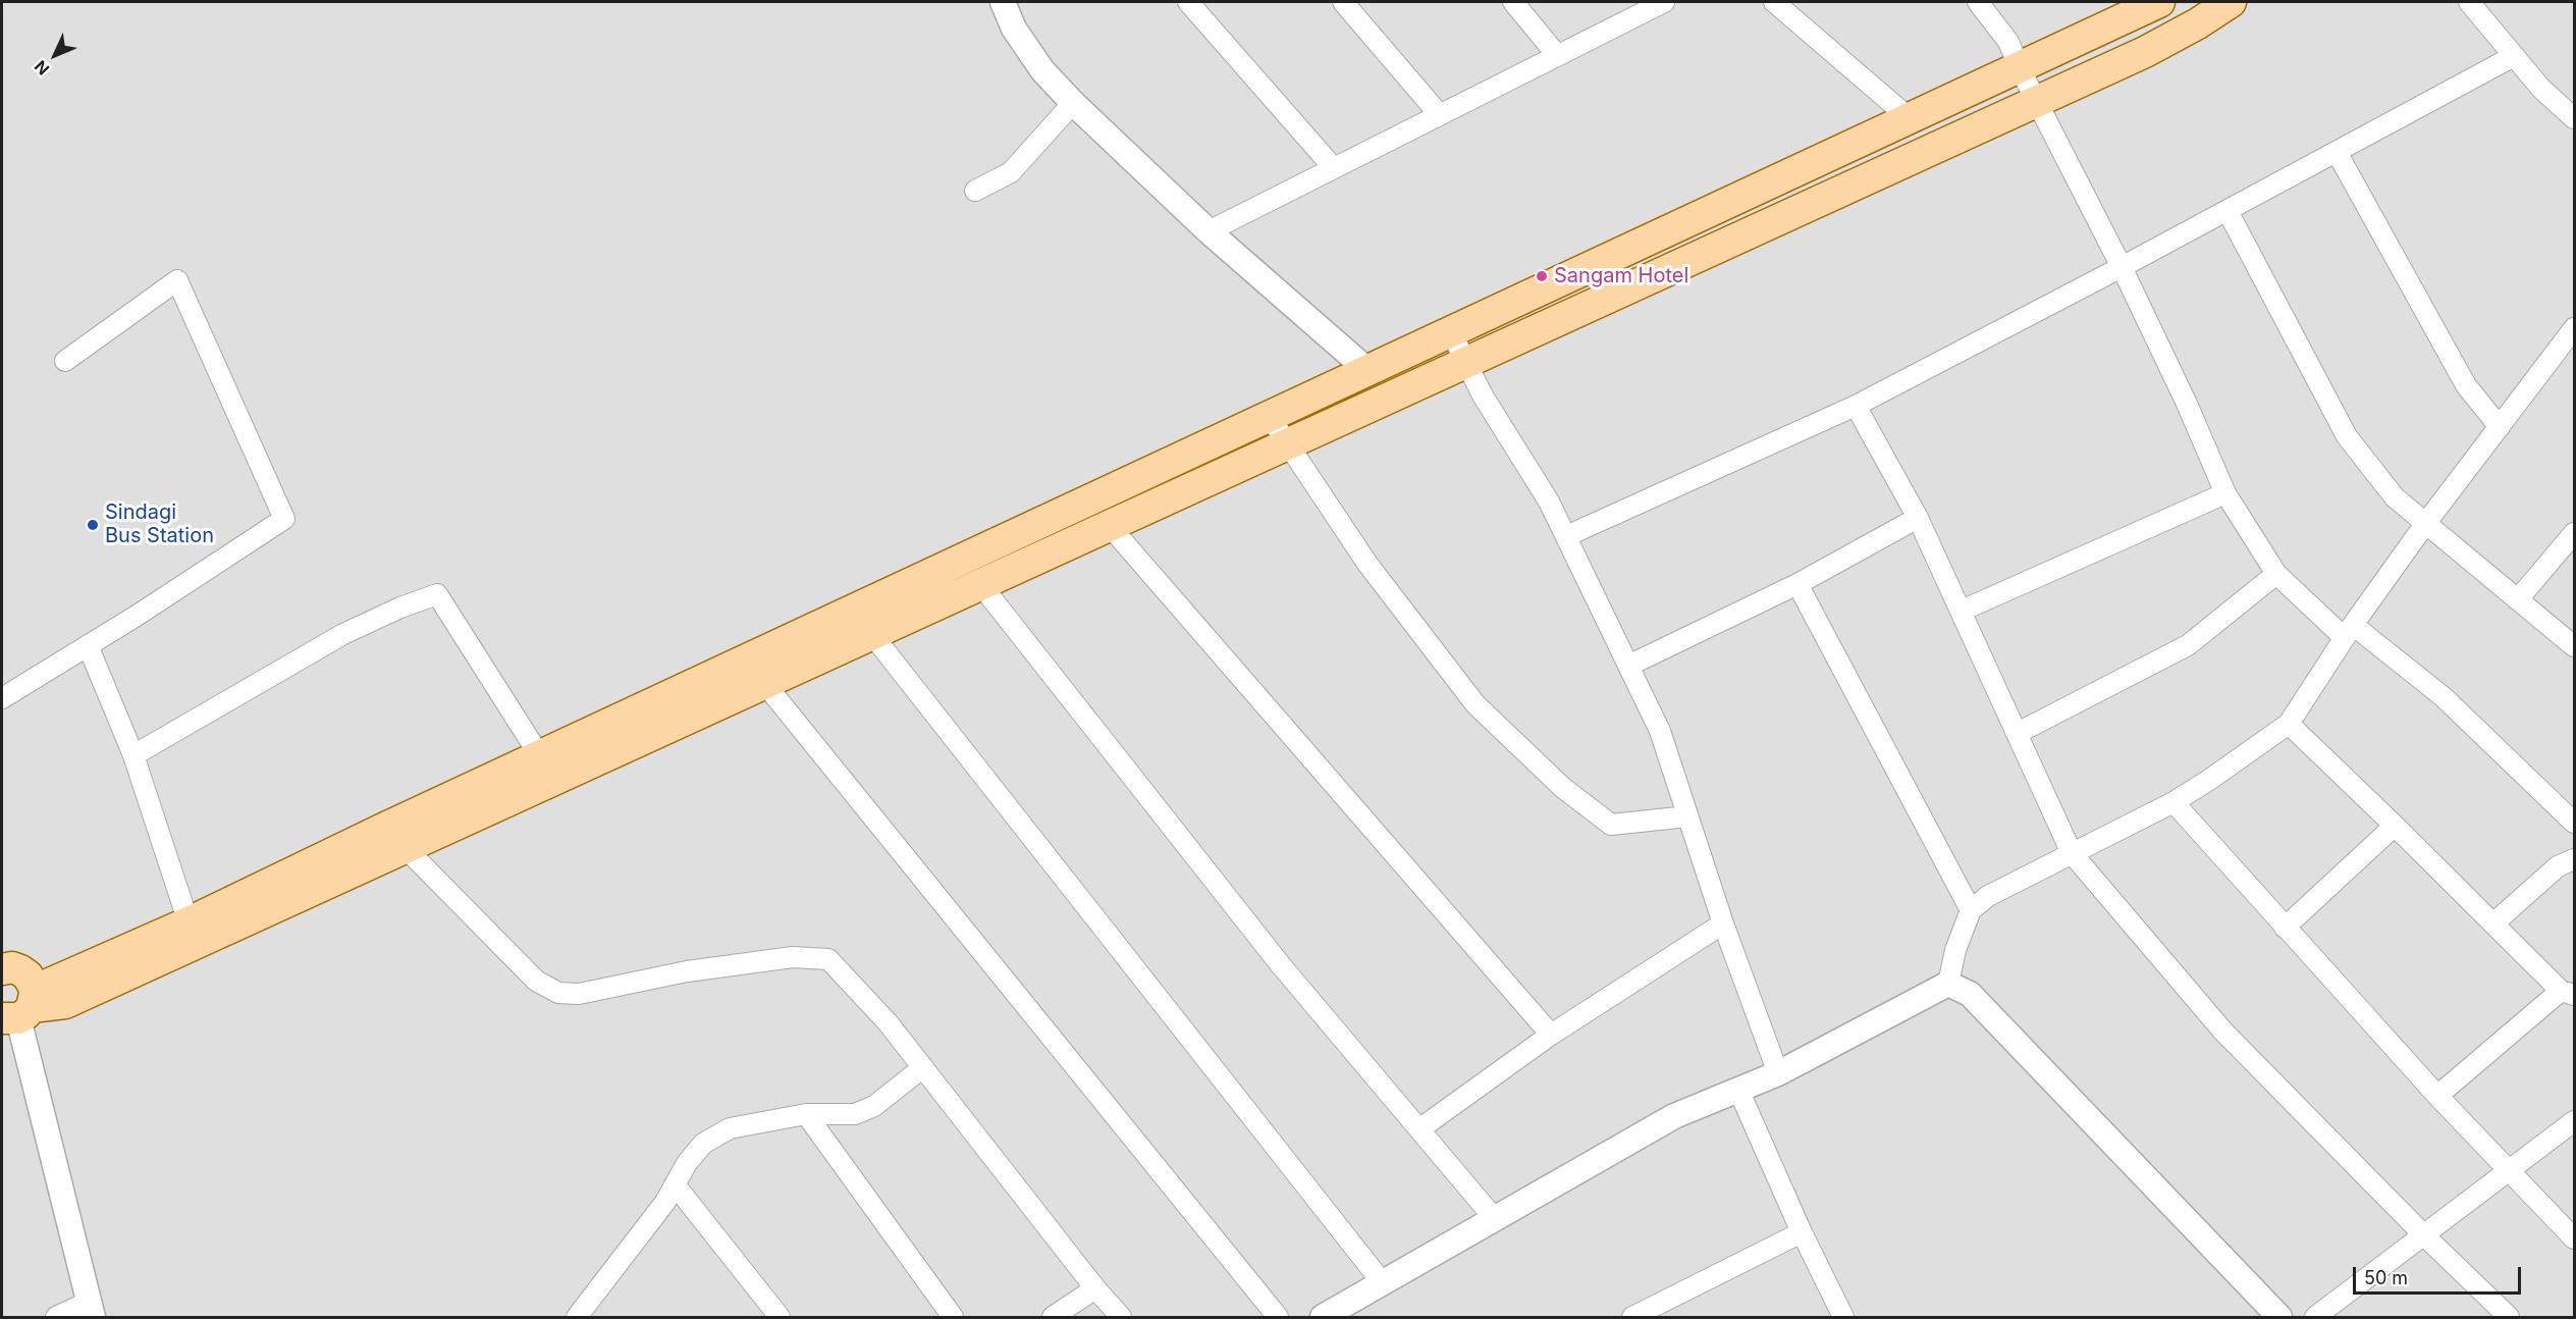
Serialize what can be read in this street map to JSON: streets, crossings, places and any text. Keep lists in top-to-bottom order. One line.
{"places":["Sangam Hotel","Sindagi Bus Station"],"scale_bar":"50 m","north":"bottom left"}
